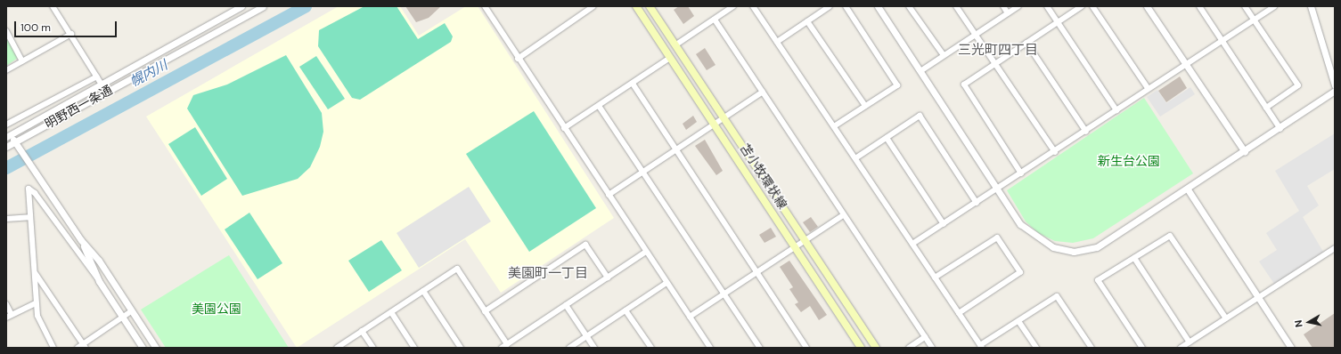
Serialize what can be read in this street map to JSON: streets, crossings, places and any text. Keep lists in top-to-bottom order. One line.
{"streets":{"main road":["苫小牧環状線"],"street":["明野西一条通"]},"districts":["三光町四丁目","美園町一丁目"],"water":["幌内川"],"parks":["新生台公園","美園公園"],"scale_bar":"100 m","north":"left"}
